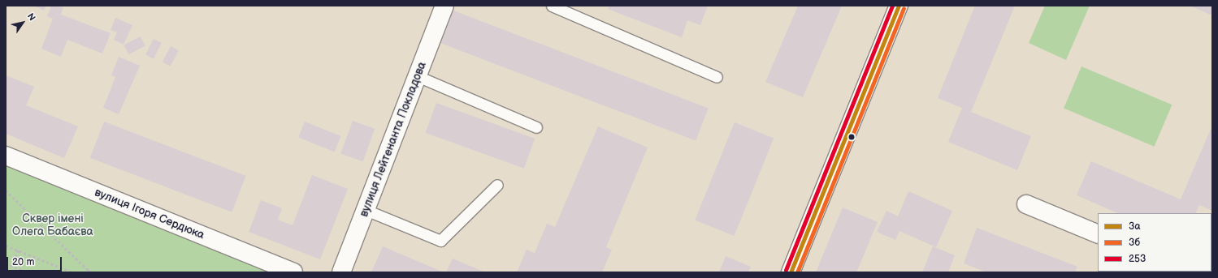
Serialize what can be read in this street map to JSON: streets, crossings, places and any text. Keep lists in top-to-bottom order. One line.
{"streets":{"street":["вулиця Лейтенанта Покладова","вулиця Ігоря Сердюка"]},"parks":["Сквер імені Олега Бабаєва"],"lines":["transit line 3а","transit line 253","transit line 3б"],"legend":["3а","3б","253"],"scale_bar":"20 m","north":"top right"}
